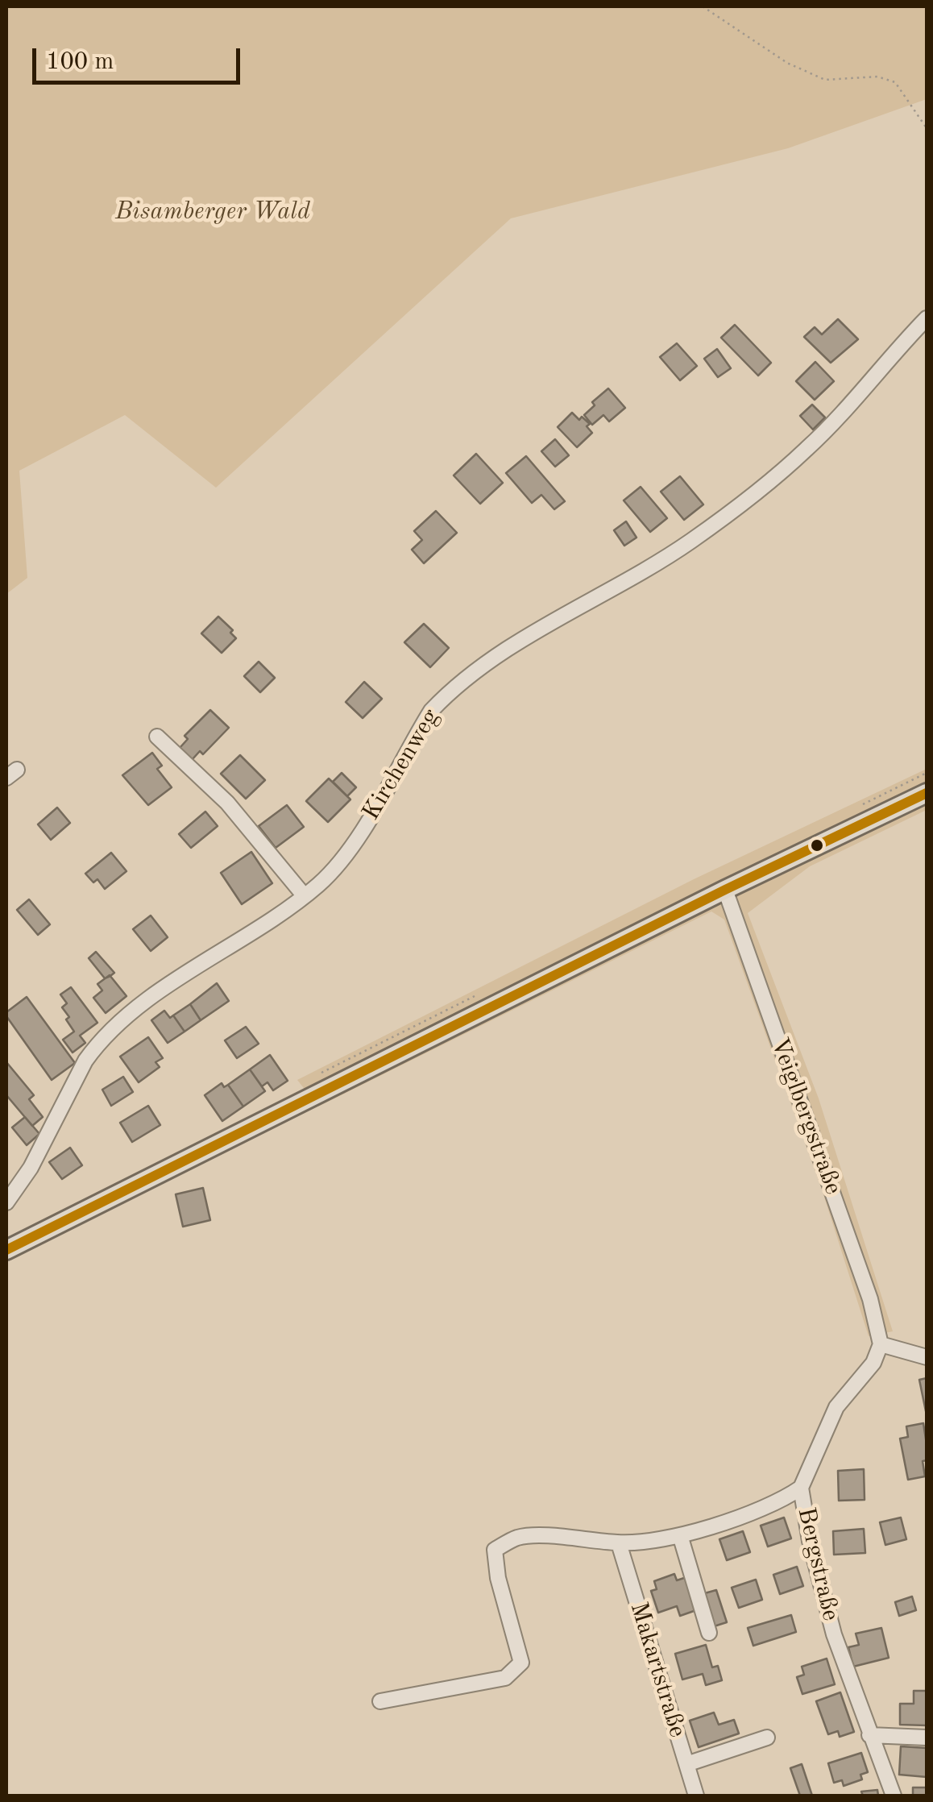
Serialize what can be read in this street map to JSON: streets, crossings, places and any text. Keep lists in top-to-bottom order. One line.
{"streets":{"street":["Kirchenweg","Veiglbergstraße","Bergstraße","Makartstraße"]},"crossings":[["Veiglbergstraße","Bergstraße"]],"parks":["Bisamberger Wald"],"scale_bar":"100 m"}
